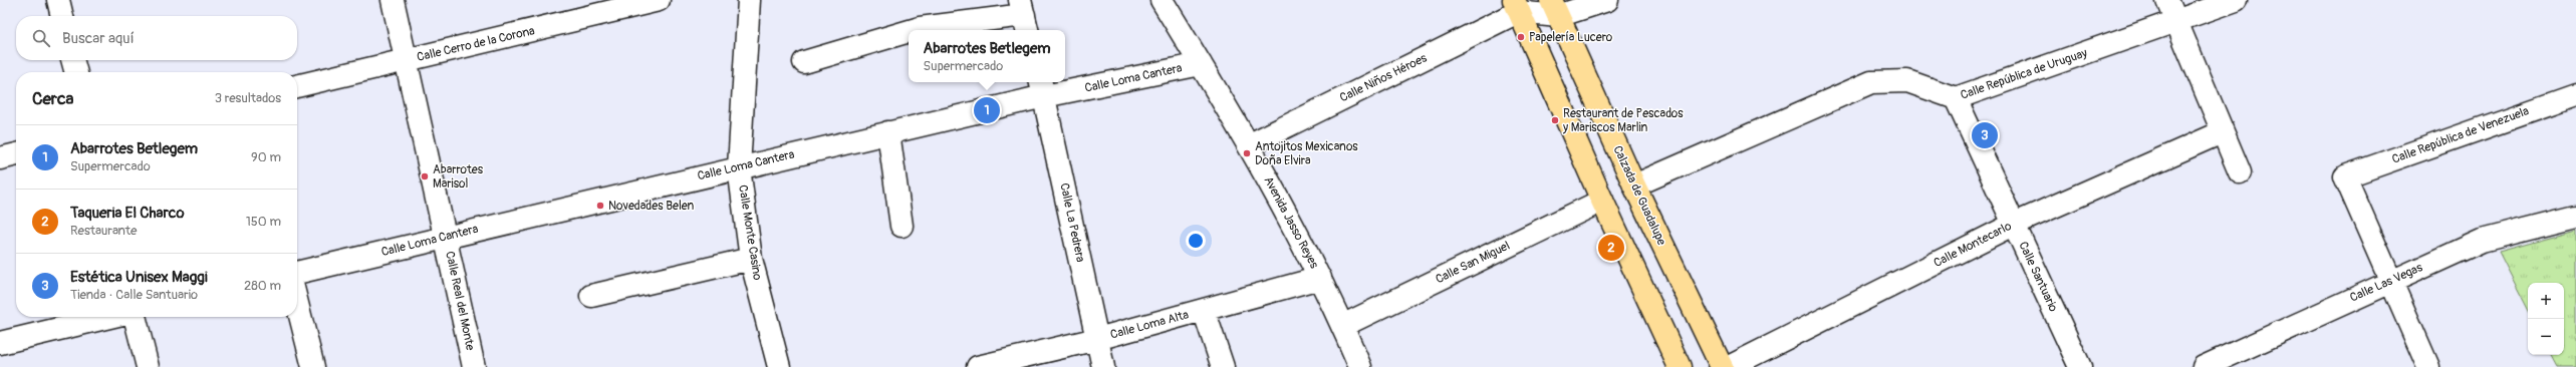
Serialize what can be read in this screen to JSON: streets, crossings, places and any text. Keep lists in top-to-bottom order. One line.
{"streets":{"main road":["Calzada de Guadalupe"],"street":["Calle Cerro de la Corona","Calle República de Uruguay","Calle Loma Cantera","Calle Niños Héroes","Calle República de Venezuela","Calle La Pedrera","Avenida Jasso Reyes","Calle Monte Casino","Calle Montecarlo","Calle San Miguel","Calle Santuario","Calle Las Vegas","Calle Real del Monte","Calle Loma Alta"]},"crossings":[["Calle Cerro de la Corona","Calle Real del Monte"],["Calle República de Uruguay","Calzada de Guadalupe"],["Calle República de Uruguay","Calle Santuario"],["Calle Loma Cantera","Calle La Pedrera"],["Calle Loma Cantera","Avenida Jasso Reyes"],["Calle Loma Cantera","Calle Monte Casino"],["Calle Loma Cantera","Calle Real del Monte"],["Calle Niños Héroes","Avenida Jasso Reyes"],["Calle República de Venezuela","Calle Las Vegas"],["Calle La Pedrera","Calle Loma Alta"],["Avenida Jasso Reyes","Calle San Miguel"],["Avenida Jasso Reyes","Calle Loma Alta"],["Calle Montecarlo","Calle Santuario"]],"places":["Papelería Lucero","Restaurant de Pescados y Mariscos Marlin","Antojitos Mexicanos Doña Elvira","Abarrotes Marisol","Novedades Belen"],"page":{"search":"Buscar aquí","popup":["Abarrotes Betlegem","Supermercado"],"heading":["Cerca","3 resultados"],"pins":["1","3","2"],"list":[{"mark":"1","name":"Abarrotes Betlegem","note":"Supermercado","value":"90 m"},{"mark":"2","name":"Taqueria El Charco","note":"Restaurante","value":"150 m"},{"mark":"3","name":"Estética Unisex Maggi","note":"Tienda · Calle Santuario","value":"280 m"}],"map_buttons":["+","−"]}}
